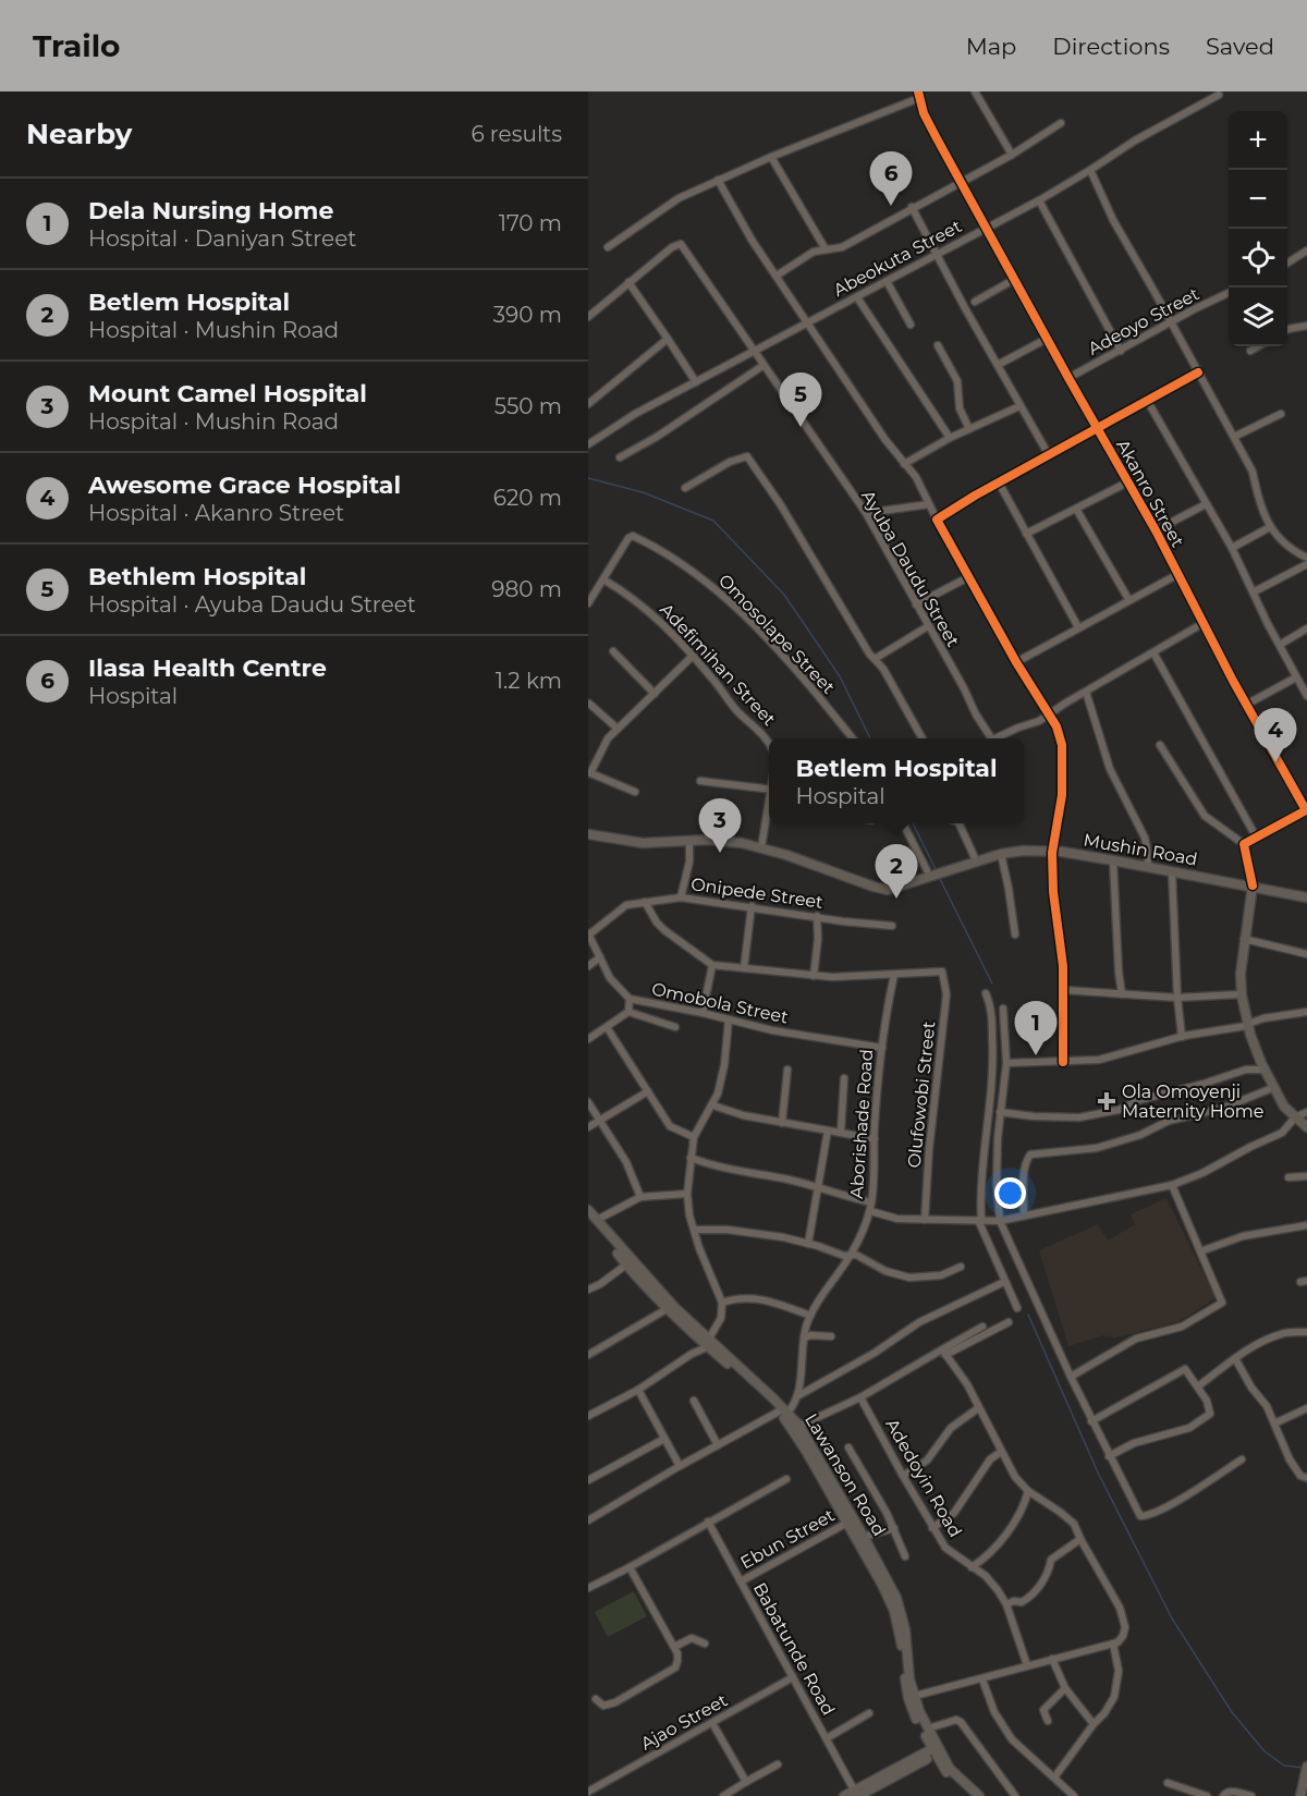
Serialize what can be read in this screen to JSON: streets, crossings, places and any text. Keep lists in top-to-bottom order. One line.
{"streets":{"main road":["Akanro Street","Mushin Road","Lawanson Road"],"street":["Abeokuta Street","Adeoyo Street","Ayuba Daudu Street","Omosolape Street","Adefimihan Street","Onipede Street","Omobola Street","Olufowobi Street","Aborishade Road","Adedoyin Road","Ebun Street","Babatunde Road","Ajao Street"]},"crossings":[["Abeokuta Street","Akanro Street"],["Abeokuta Street","Ayuba Daudu Street"],["Adeoyo Street","Akanro Street"],["Omosolape Street","Adefimihan Street"],["Onipede Street","Omobola Street"],["Omobola Street","Aborishade Road"],["Olufowobi Street","Aborishade Road"],["Aborishade Road","Lawanson Road"],["Lawanson Road","Ebun Street"],["Ebun Street","Babatunde Road"],["Babatunde Road","Ajao Street"]],"places":{"health":["Ola Omoyenji Maternity Home"]},"page":{"header":"Trailo","nav":["Map","Directions","Saved"],"heading":["Nearby","6 results"],"map_buttons":["+","−"],"pins":["6","5","4","3","2","1"],"list":[{"mark":"1","name":"Dela Nursing Home","note":"Hospital · Daniyan Street","value":"170 m"},{"mark":"2","name":"Betlem Hospital","note":"Hospital · Mushin Road","value":"390 m"},{"mark":"3","name":"Mount Camel Hospital","note":"Hospital · Mushin Road","value":"550 m"},{"mark":"4","name":"Awesome Grace Hospital","note":"Hospital · Akanro Street","value":"620 m"},{"mark":"5","name":"Bethlem Hospital","note":"Hospital · Ayuba Daudu Street","value":"980 m"},{"mark":"6","name":"Ilasa Health Centre","note":"Hospital","value":"1.2 km"}],"popup":["Betlem Hospital","Hospital"]}}
